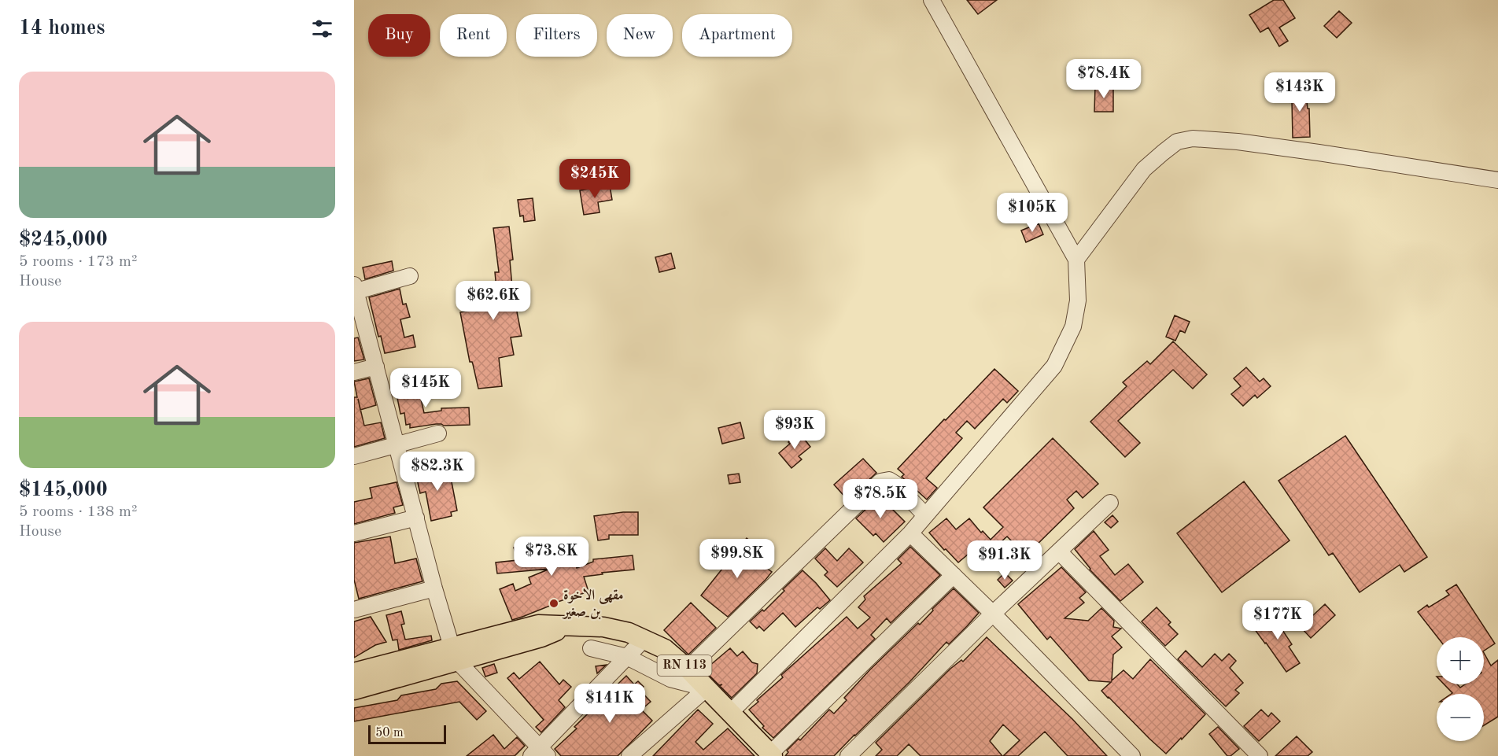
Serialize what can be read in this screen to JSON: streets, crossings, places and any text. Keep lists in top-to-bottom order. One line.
{"streets":{"main road":["RN 113"]},"places":["مقهی الاخوة بن صغير"],"scale_bar":"50 m","page":{"heading":"14 homes","chip":["Buy","Rent","Filters","New","Apartment"],"list":[{"name":"$245,000","note":"5 rooms · 173 m² · House"},{"name":"$145,000","note":"5 rooms · 138 m² · House"}],"price":["$78.4K","$143K","$245K","$105K","$62.6K","$145K","$93K","$82.3K","$78.5K","$73.8K","$99.8K","$91.3K","$177K","$141K"],"map_buttons":["+","−"],"scale":"50 m"}}
